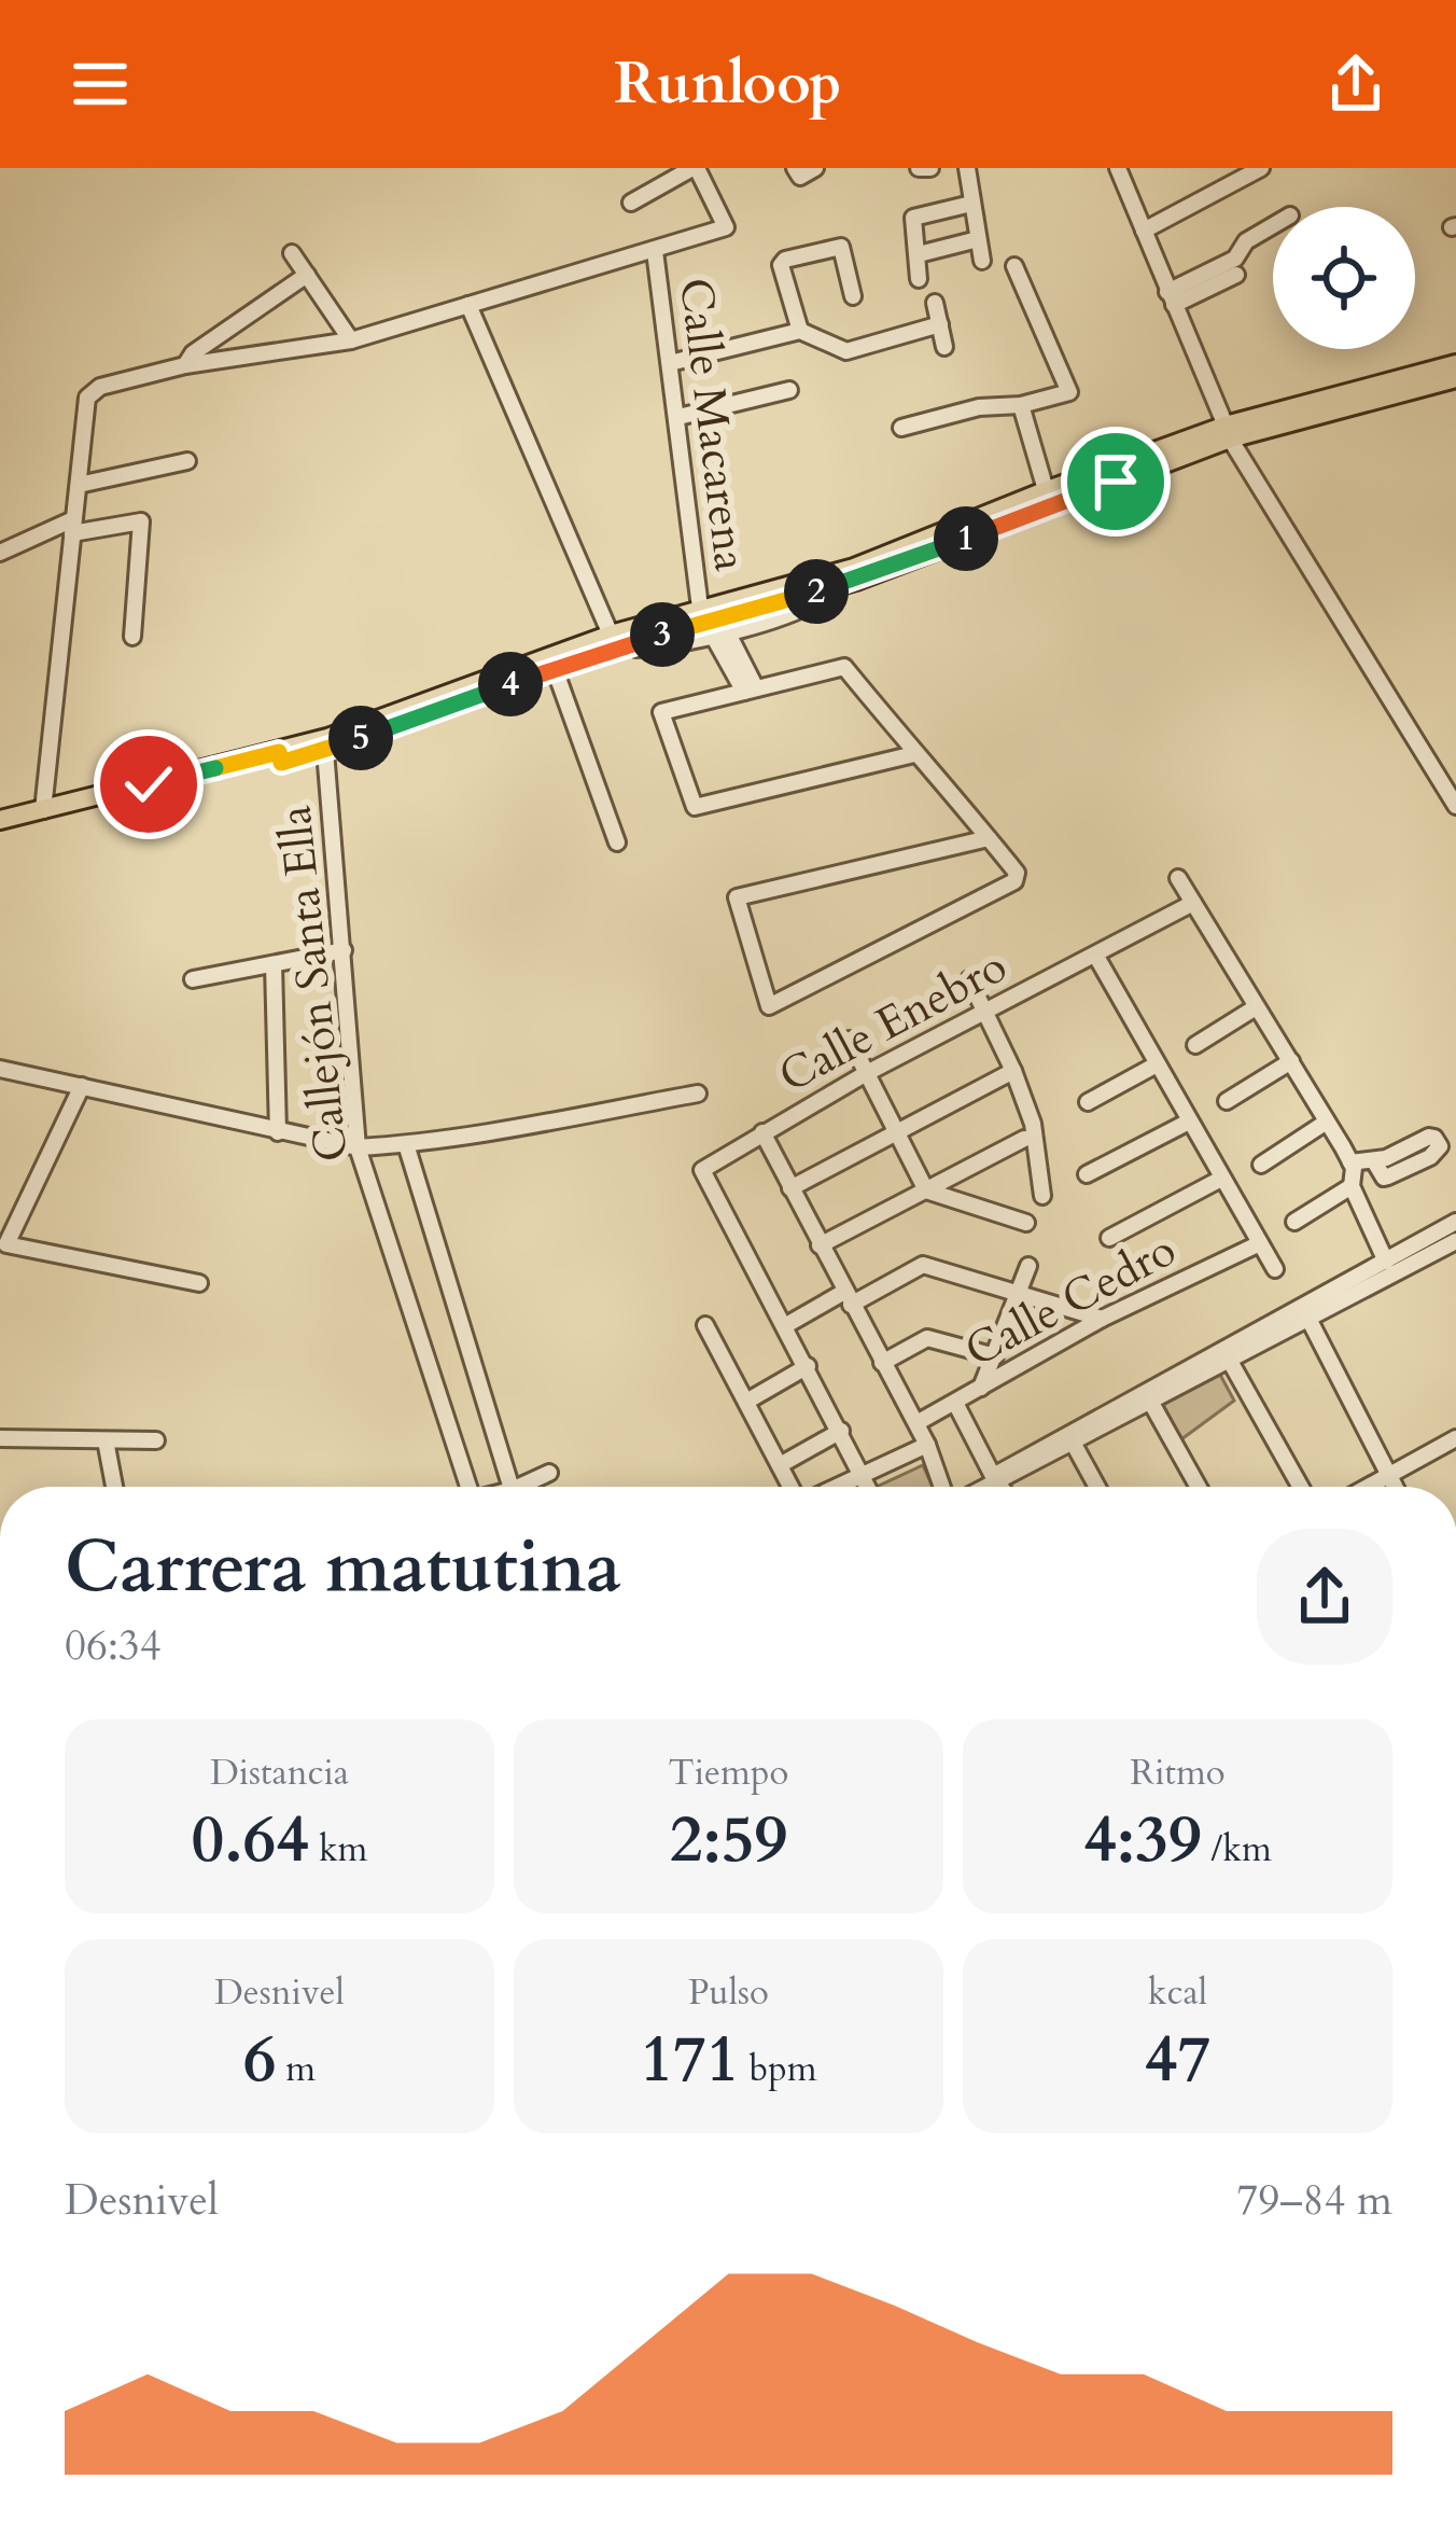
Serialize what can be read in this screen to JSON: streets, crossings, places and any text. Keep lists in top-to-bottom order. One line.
{"streets":{"street":["Calle Macarena","Callejón Santa Ella","Calle Enebro","Calle Cedro"]},"page":{"header":"Runloop","pins":["1","2","3","4","5"],"heading":["Carrera matutina","06:34"],"stats":[["Distancia","0.64 km"],["Tiempo","2:59"],["Ritmo","4:39 /km"],["Desnivel","6 m"],["Pulso","171 bpm"],["kcal","47"]],"chart":["Desnivel","79–84 m"]}}
